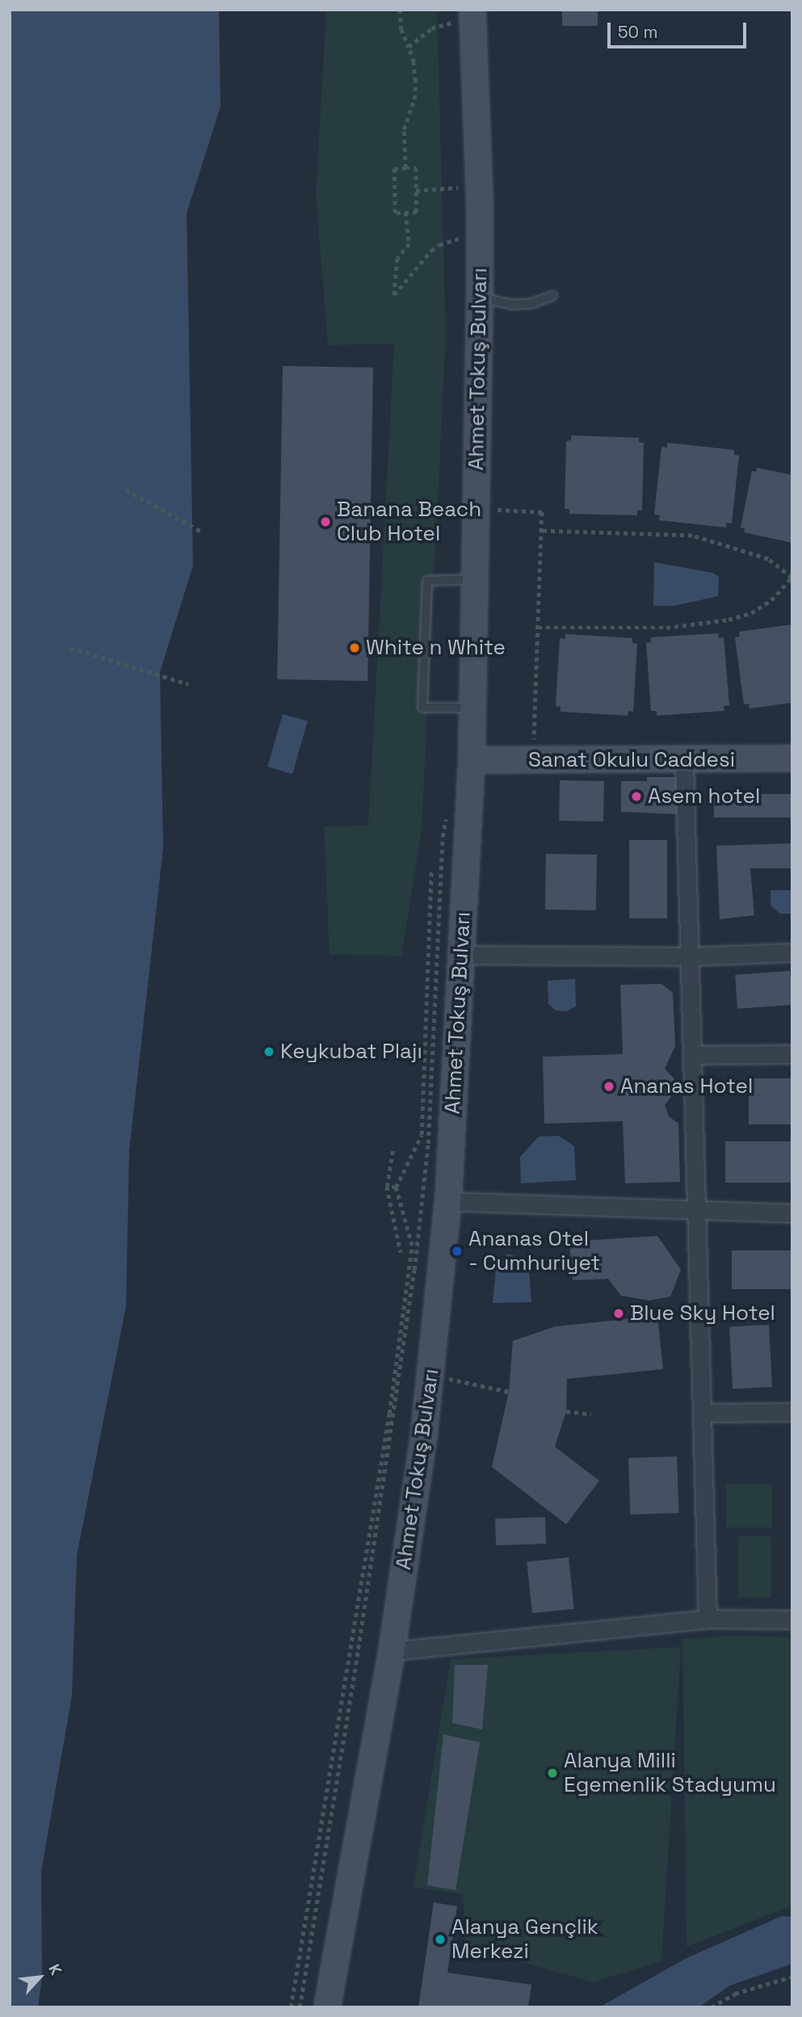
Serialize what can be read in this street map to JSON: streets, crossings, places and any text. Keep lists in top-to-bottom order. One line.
{"streets":{"main road":["Ahmet Tokuş Bulvarı","Sanat Okulu Caddesi"]},"crossings":[["Ahmet Tokuş Bulvarı","Sanat Okulu Caddesi"]],"places":["Banana Beach Club Hotel","White n White","Asem hotel","Keykubat Plajı","Ananas Hotel","Ananas Otel - Cumhuriyet","Blue Sky Hotel","Alanya Milli Egemenlik Stadyumu","Alanya Gençlik Merkezi"],"scale_bar":"50 m","north":"top right"}
